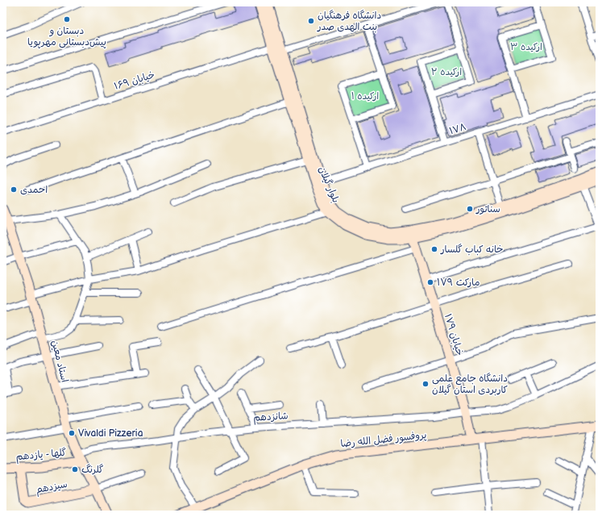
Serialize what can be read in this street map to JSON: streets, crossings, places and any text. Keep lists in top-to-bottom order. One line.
{"streets":{"main road":["بلوار گیلان","خیابان ۱۷۹","استاد معین","پروفسور فضل الله رضا","گلها - یازدهم","سیزدهم"],"street":["خیابان ۱۶۹","۱۷۸","شانزدهم"]},"crossings":[["خیابان ۱۶۹","بلوار گیلان"],["۱۷۸","بلوار گیلان"],["بلوار گیلان","خیابان ۱۷۹"],["خیابان ۱۷۹","شانزدهم"],["خیابان ۱۷۹","پروفسور فضل الله رضا"],["استاد معین","شانزدهم"],["استاد معین","گلها - یازدهم"],["استاد معین","سیزدهم"],["شانزدهم","گلها - یازدهم"],["گلها - یازدهم","سیزدهم"]],"parks":["ارکیده ۳","ارکیده ۲","ارکیده ۱"],"places":["دبستان و پیش‌دبستانی مهرپویا","دانشگاه فرهنگیان بنت الهدی صدر","احمدی","سناتور","خانه کباب گلسار","۱۷۹ مارکت","دانشگاه جامع علمی کاربردی استان گیلان","Vivaldi Pizzeria","گلرنگ"]}
